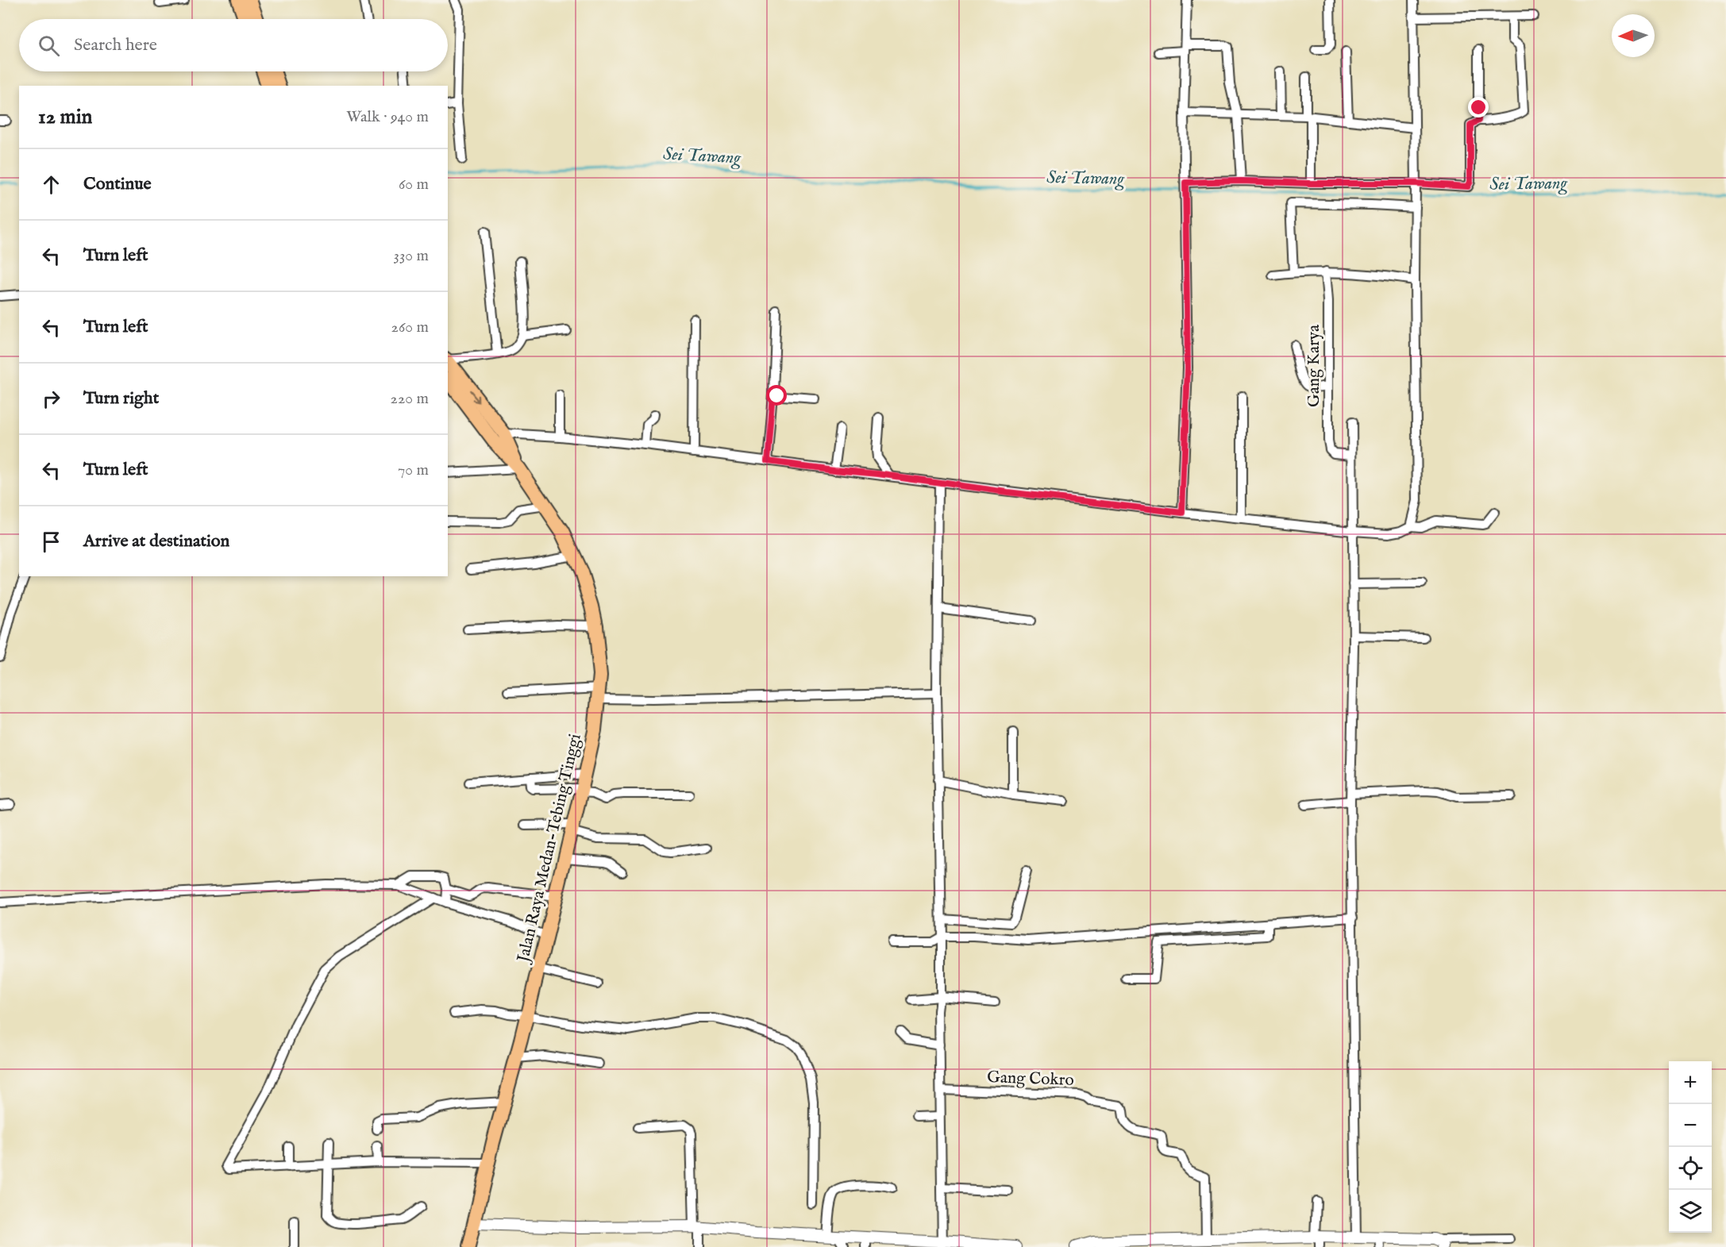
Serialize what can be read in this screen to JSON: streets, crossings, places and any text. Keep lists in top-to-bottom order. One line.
{"streets":{"highway":["Jalan Raya Medan-Tebing Tinggi"],"street":["Gang Karya","Gang Cokro"]},"water":["Sei Tawang"],"north":"left","page":{"search":"Search here","heading":["12 min","Walk · 940 m"],"list":[["Continue","60 m"],["Turn left","330 m"],["Turn left","260 m"],["Turn right","220 m"],["Turn left","70 m"],"Arrive at destination"],"map_buttons":["+","−"]}}
